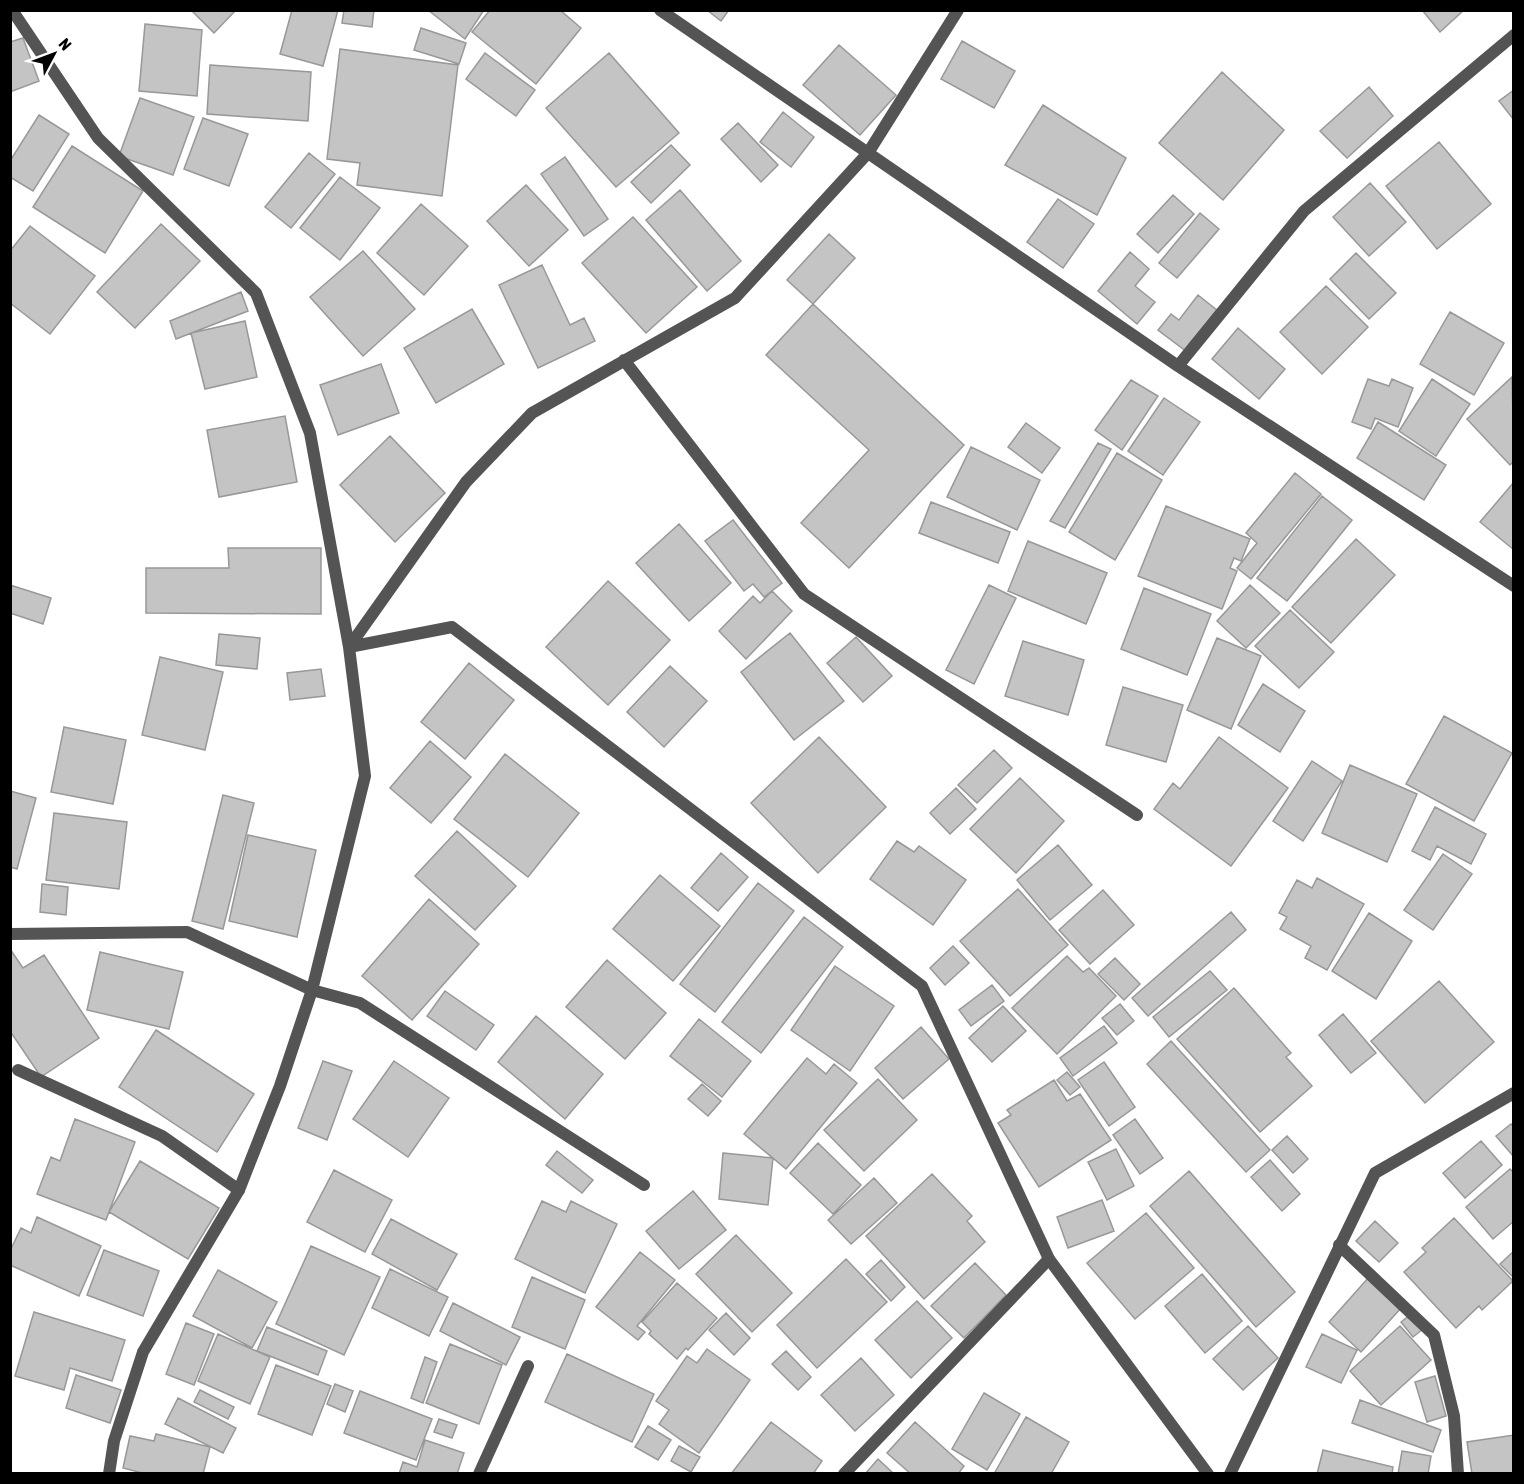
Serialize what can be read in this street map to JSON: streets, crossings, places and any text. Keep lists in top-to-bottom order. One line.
{"north":"top right"}
